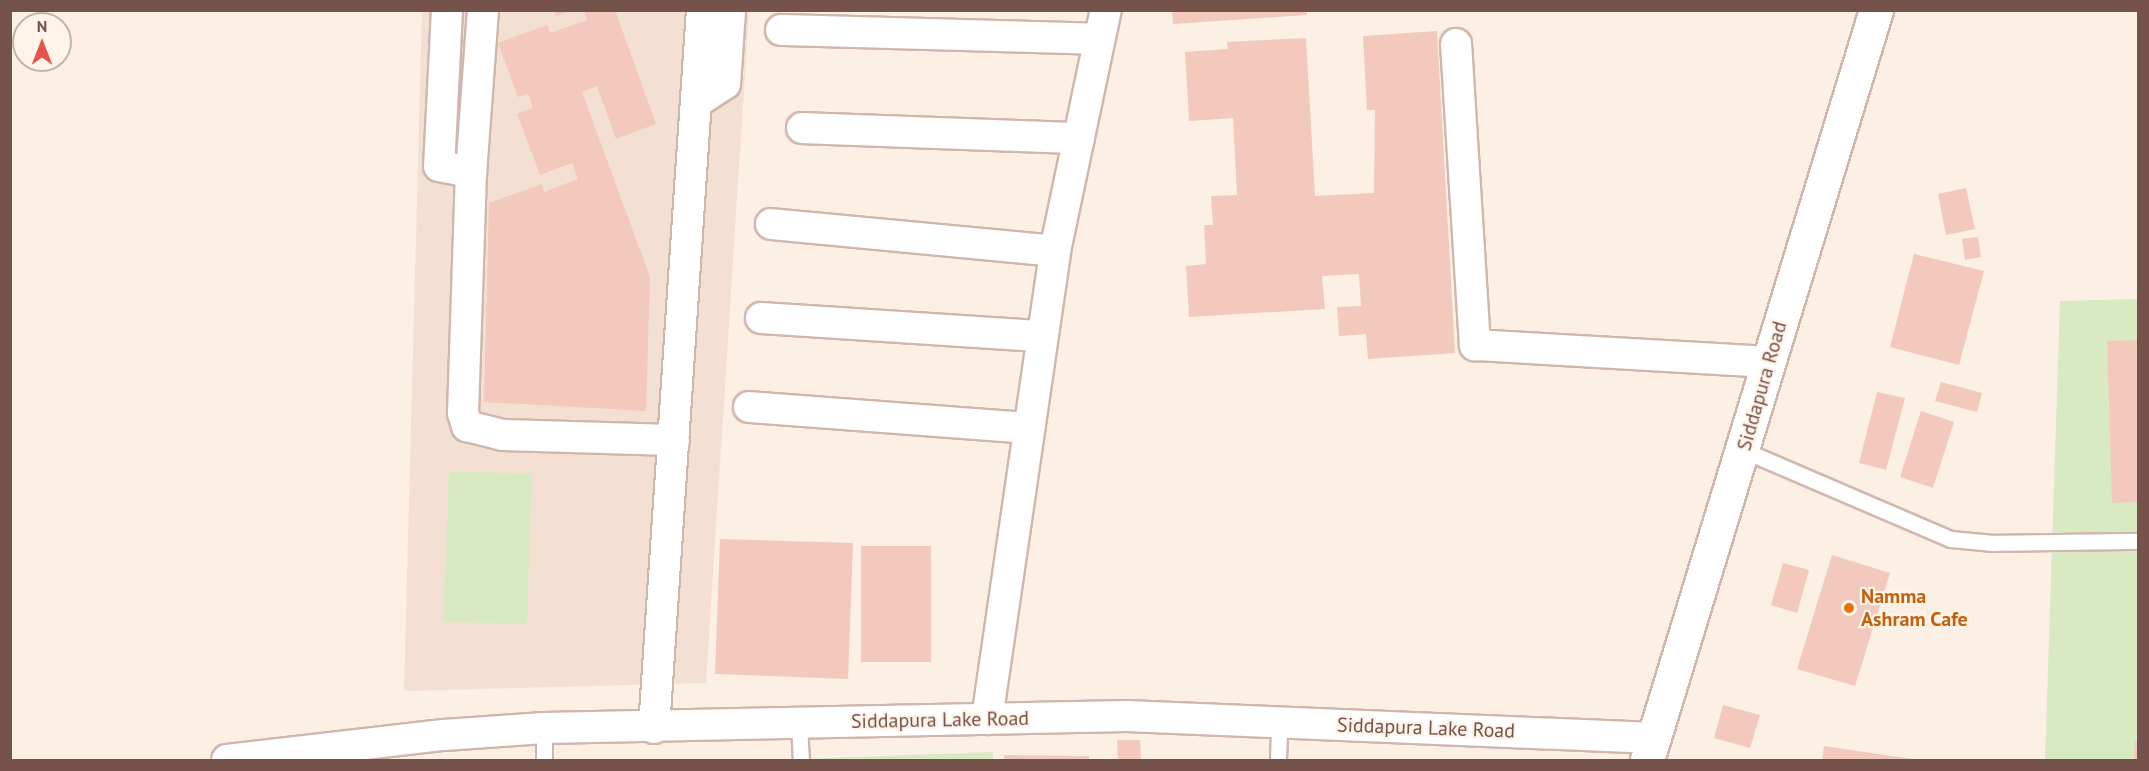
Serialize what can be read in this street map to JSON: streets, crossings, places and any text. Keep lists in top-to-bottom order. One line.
{"streets":{"street":["Siddapura Road","Siddapura Lake Road"]},"crossings":[["Siddapura Road","Siddapura Lake Road"]],"places":["Namma Ashram Cafe"],"north":"top"}
